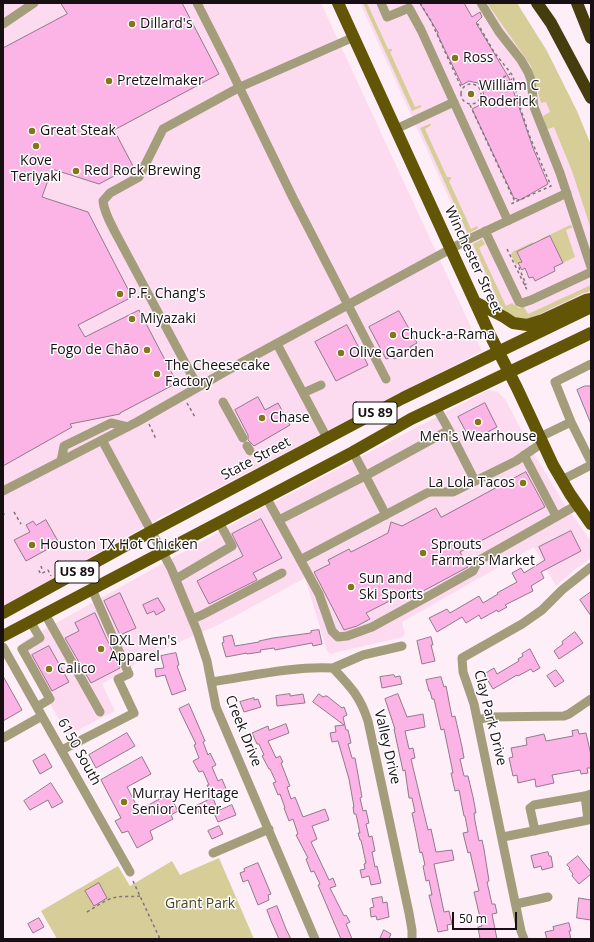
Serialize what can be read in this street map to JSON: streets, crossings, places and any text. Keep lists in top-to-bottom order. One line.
{"streets":{"main road":["Winchester Street","US 89","State Street"],"street":["Clay Park Drive","Creek Drive","Valley Drive","6150 South"]},"crossings":[["Winchester Street","US 89"],["Winchester Street","State Street"],["US 89","Creek Drive"],["State Street","Creek Drive"]],"parks":["Grant Park"],"places":["Dillard's","Ross","Pretzelmaker","William C Roderick","Great Steak","Kove Teriyaki","Red Rock Brewing","P.F. Chang's","Miyazaki","Chuck-a-Rama","Fogo de Chão","Olive Garden","The Cheesecake Factory","Chase","Men's Wearhouse","La Lola Tacos","Houston TX Hot Chicken","Sprouts Farmers Market","Sun and Ski Sports","DXL Men's Apparel","Calico","Murray Heritage Senior Center"],"scale_bar":"50 m"}
